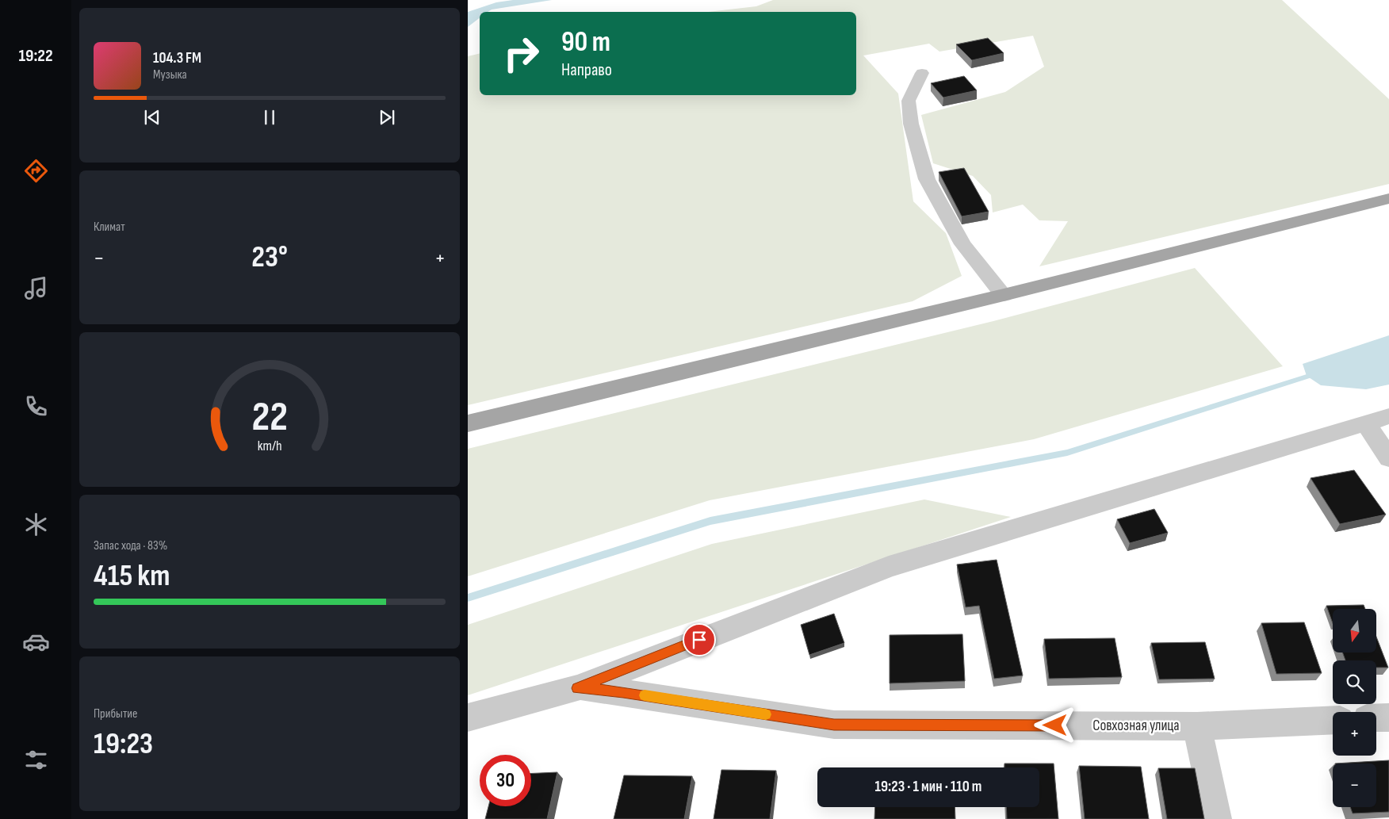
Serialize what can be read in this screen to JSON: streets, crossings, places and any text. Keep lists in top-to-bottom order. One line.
{"streets":{"street":["Совхозная улица"]},"north":"bottom","page":{"tabs":"19:22","turn":["90 m","Направо"],"song":["104.3 FM","Музыка"],"tile":["Климат",["Запас хода · 83%","415 km"],["Прибытие","19:23"]],"heat":["−","23°","+"],"map_buttons":["+","−"],"limit":"30","trip":"19:23 · 1 мин · 110 m","gauge":["22","km/h"]}}
